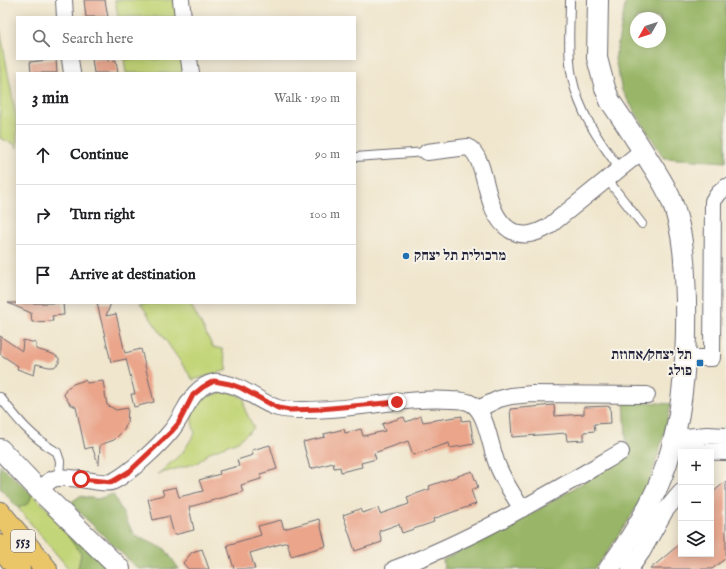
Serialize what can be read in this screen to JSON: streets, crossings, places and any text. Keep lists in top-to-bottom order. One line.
{"streets":{"main road":["553"]},"places":{"other":["מרכולית תל יצחק"],"transit":["תל יצחק/אחוזת פולג"]},"north":"bottom left","page":{"search":"Search here","heading":["3 min","Walk · 190 m"],"list":[["Continue","90 m"],["Turn right","100 m"],"Arrive at destination"],"map_buttons":["+","−"]}}
